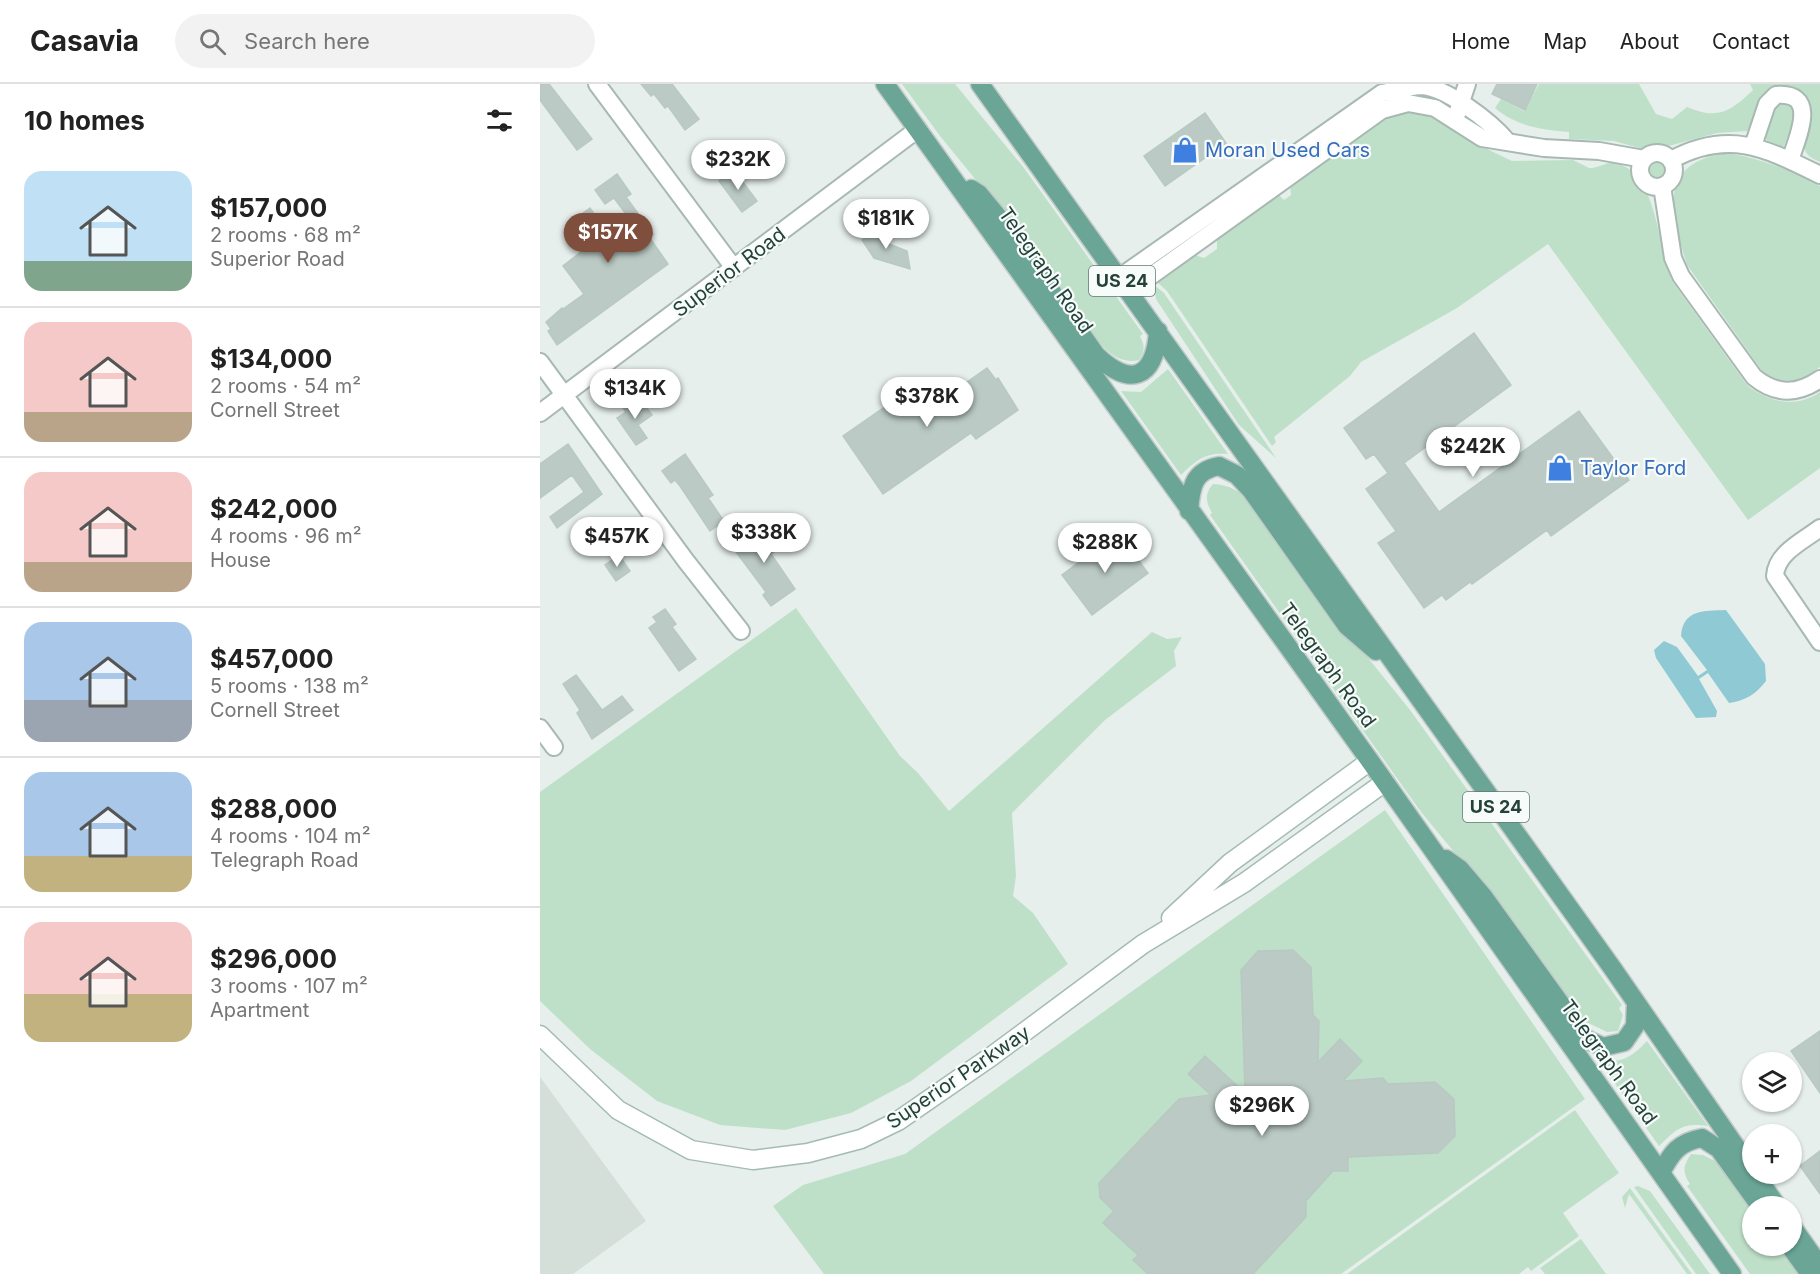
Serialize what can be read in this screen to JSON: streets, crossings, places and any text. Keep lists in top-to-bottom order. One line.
{"streets":{"main road":["Telegraph Road","US 24","Superior Parkway"],"street":["Superior Road"]},"crossings":[["Telegraph Road","Superior Road"],["Telegraph Road","Superior Parkway"]],"places":{"shop":["Moran Used Cars","Taylor Ford"]},"page":{"header":"Casavia","search":"Search here","nav":["Home","Map","About","Contact"],"heading":"10 homes","price":["$232K","$181K","$157K","$134K","$378K","$242K","$338K","$457K","$288K","$296K"],"list":[{"name":"$157,000","note":"2 rooms · 68 m² · Superior Road"},{"name":"$134,000","note":"2 rooms · 54 m² · Cornell Street"},{"name":"$242,000","note":"4 rooms · 96 m² · House"},{"name":"$457,000","note":"5 rooms · 138 m² · Cornell Street"},{"name":"$288,000","note":"4 rooms · 104 m² · Telegraph Road"},{"name":"$296,000","note":"3 rooms · 107 m² · Apartment"}],"map_buttons":["+","−"]}}
